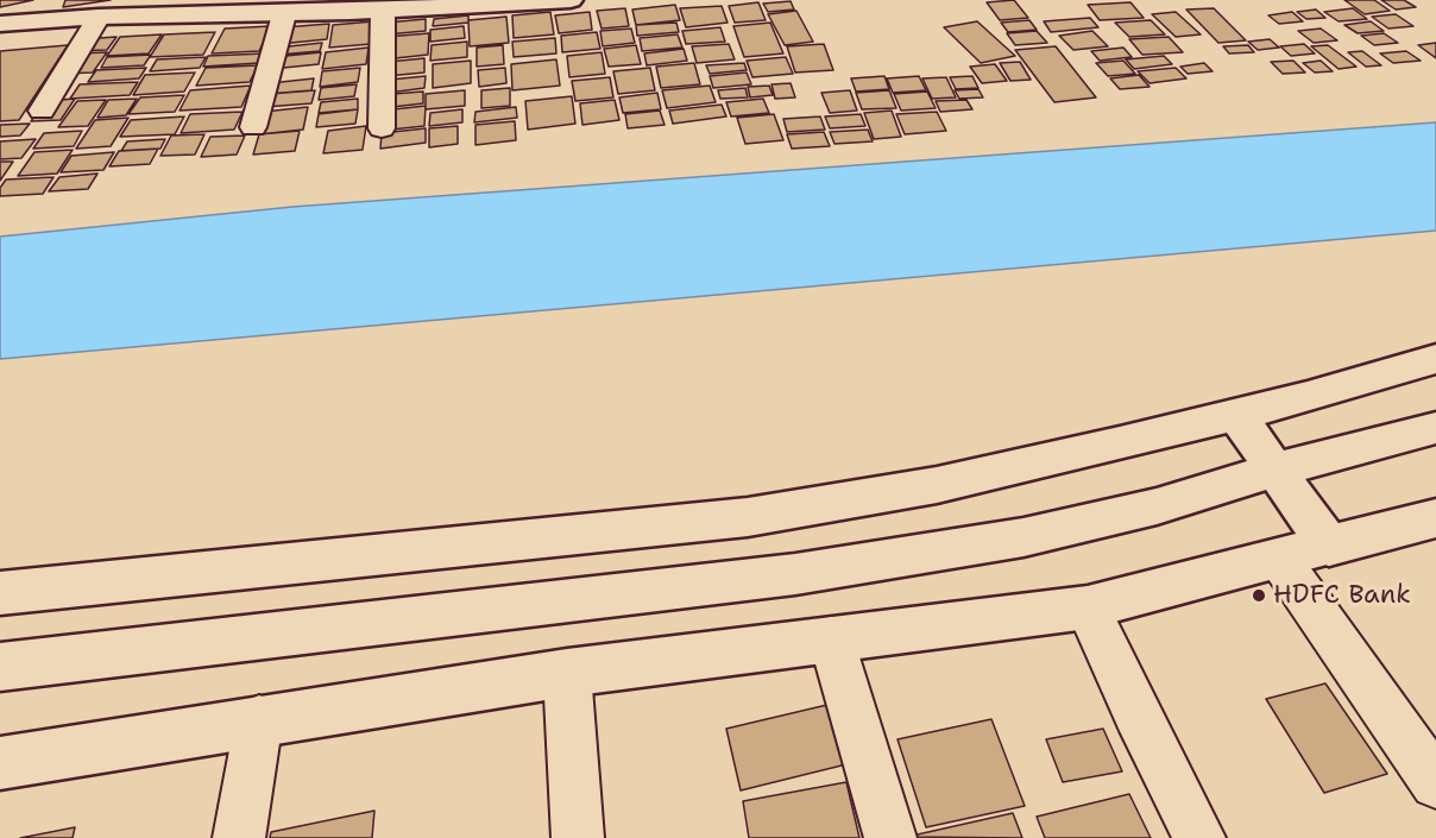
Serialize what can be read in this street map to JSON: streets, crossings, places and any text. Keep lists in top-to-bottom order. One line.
{"places":["HDFC Bank"]}
